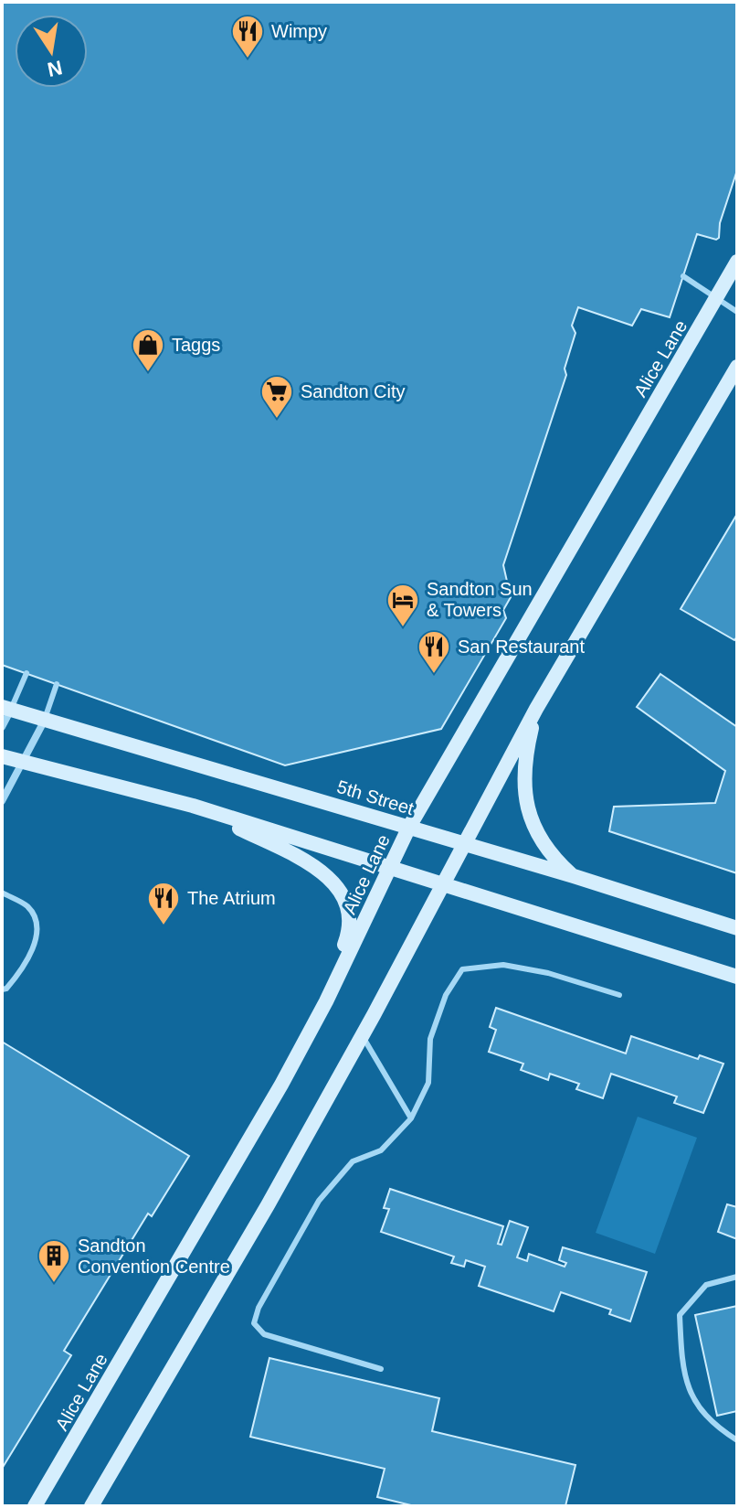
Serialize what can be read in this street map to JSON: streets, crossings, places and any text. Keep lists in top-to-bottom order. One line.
{"streets":{"street":["Alice Lane","5th Street"]},"crossings":[["Alice Lane","5th Street"]],"places":{"restaurant":["Wimpy","San Restaurant","The Atrium"],"shop":["Taggs"],"supermarket":["Sandton City"],"hotel":["Sandton Sun & Towers"],"building":["Sandton Convention Centre"]},"north":"bottom"}
